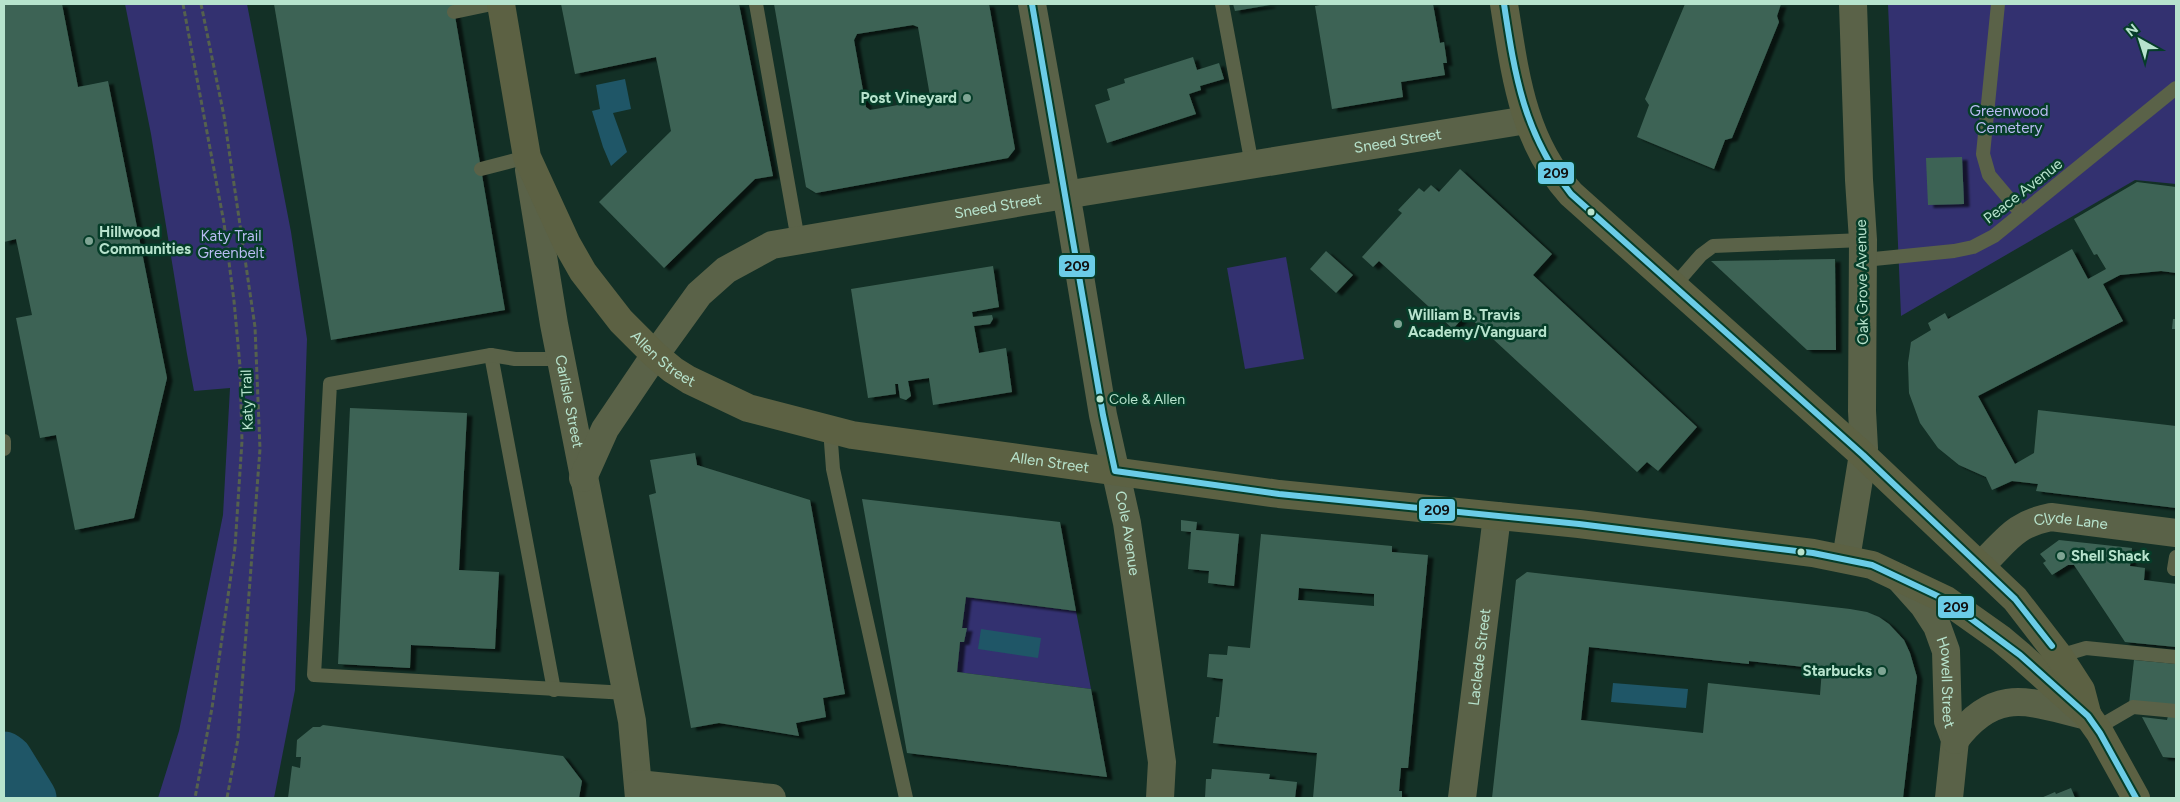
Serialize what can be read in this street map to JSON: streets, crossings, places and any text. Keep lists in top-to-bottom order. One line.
{"streets":{"street":["Sneed Street","Oak Grove Avenue","Allen Street","Carlisle Street","Clyde Lane","Cole Avenue","Laclede Street","Howell Street"],"lane":["Peace Avenue"],"path":["Katy Trail"]},"crossings":[["Sneed Street","Allen Street"],["Sneed Street","Carlisle Street"],["Sneed Street","Cole Avenue"],["Peace Avenue","Oak Grove Avenue"],["Oak Grove Avenue","Allen Street"],["Allen Street","Carlisle Street"],["Allen Street","Cole Avenue"],["Allen Street","Laclede Street"],["Allen Street","Howell Street"]],"parks":["Greenwood Cemetery","Katy Trail Greenbelt"],"places":["Post Vineyard","Hillwood Communities","William B. Travis Academy/Vanguard","Cole & Allen","Shell Shack","Starbucks"],"lines":["transit line 209"],"north":"top left"}
